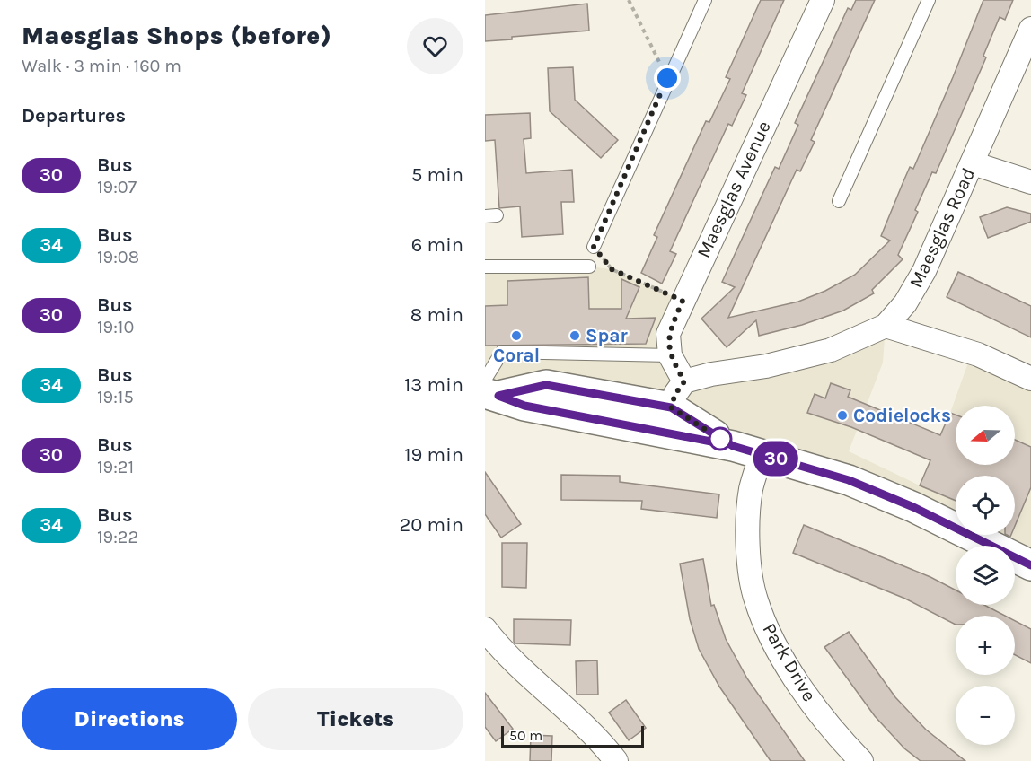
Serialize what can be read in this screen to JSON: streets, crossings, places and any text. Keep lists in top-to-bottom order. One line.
{"streets":{"street":["Maesglas Avenue","Maesglas Road","Park Drive"]},"crossings":[["Maesglas Avenue","Maesglas Road"]],"places":["Coral","Spar","Codielocks"],"lines":["bus line 30"],"scale_bar":"50 m","north":"left","page":{"heading":[["Maesglas Shops (before)","Walk · 3 min · 160 m"],"Departures"],"on_map":"30","list":[{"mark":"30","name":"Bus","note":"19:07","value":"5 min"},{"mark":"34","name":"Bus","note":"19:08","value":"6 min"},{"mark":"30","name":"Bus","note":"19:10","value":"8 min"},{"mark":"34","name":"Bus","note":"19:15","value":"13 min"},{"mark":"30","name":"Bus","note":"19:21","value":"19 min"},{"mark":"34","name":"Bus","note":"19:22","value":"20 min"}],"map_buttons":["+","−"],"buttons":["Directions","Tickets"],"scale":"50 m"}}
